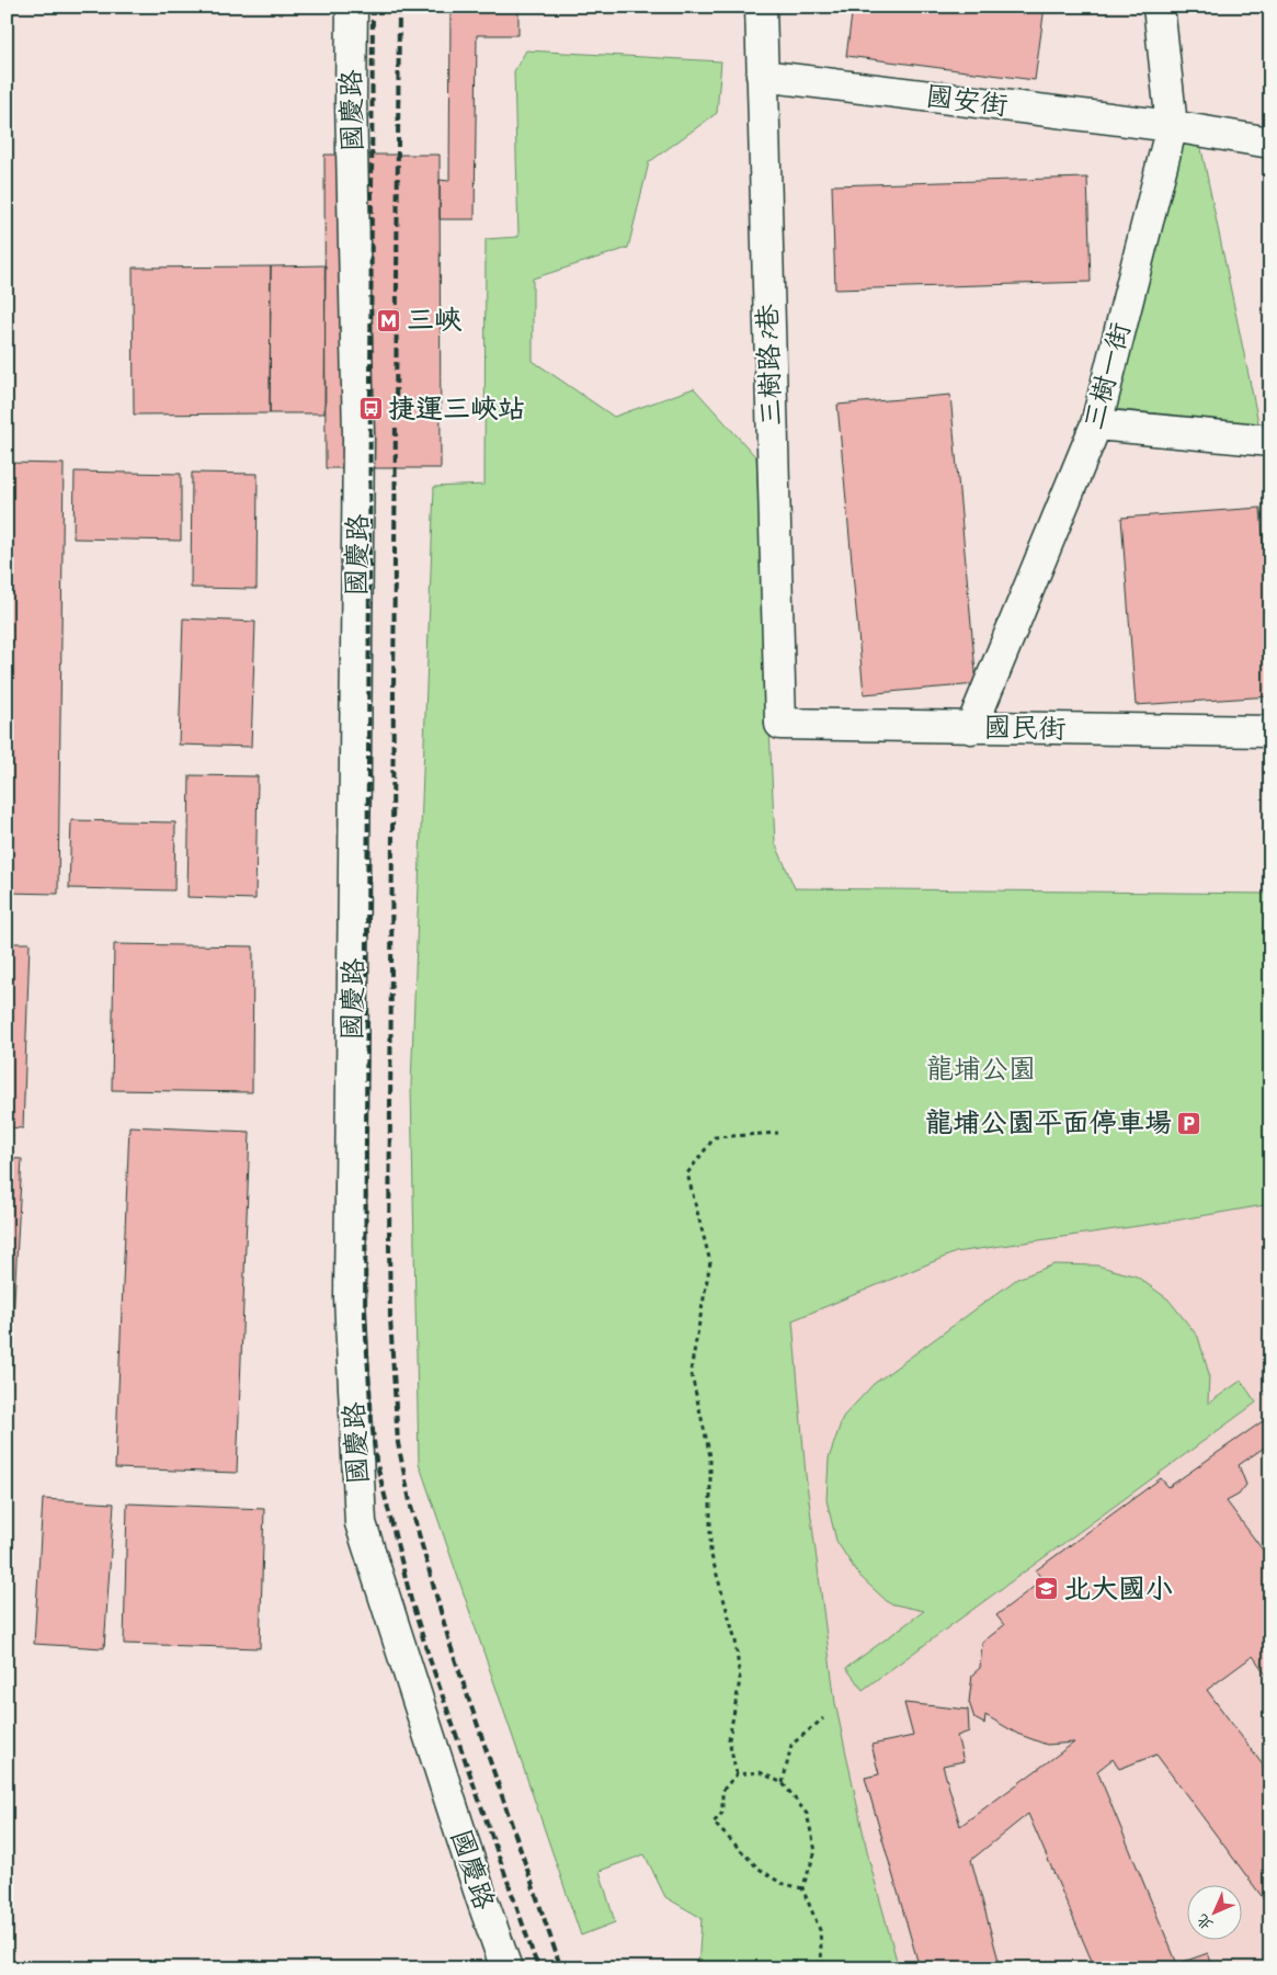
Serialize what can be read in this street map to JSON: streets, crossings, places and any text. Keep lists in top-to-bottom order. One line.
{"streets":{"street":["國安街","國慶路","三樹路7巷","三樹一街","國民街"]},"crossings":[["國安街","三樹路7巷"],["國安街","三樹一街"],["三樹路7巷","國民街"],["三樹一街","國民街"]],"parks":["龍埔公園"],"places":{"metro station":["三峽"],"bus stop":["捷運三峽站"],"parking":["龍埔公園平面停車場"],"school or university":["北大國小"]},"north":"bottom left"}
